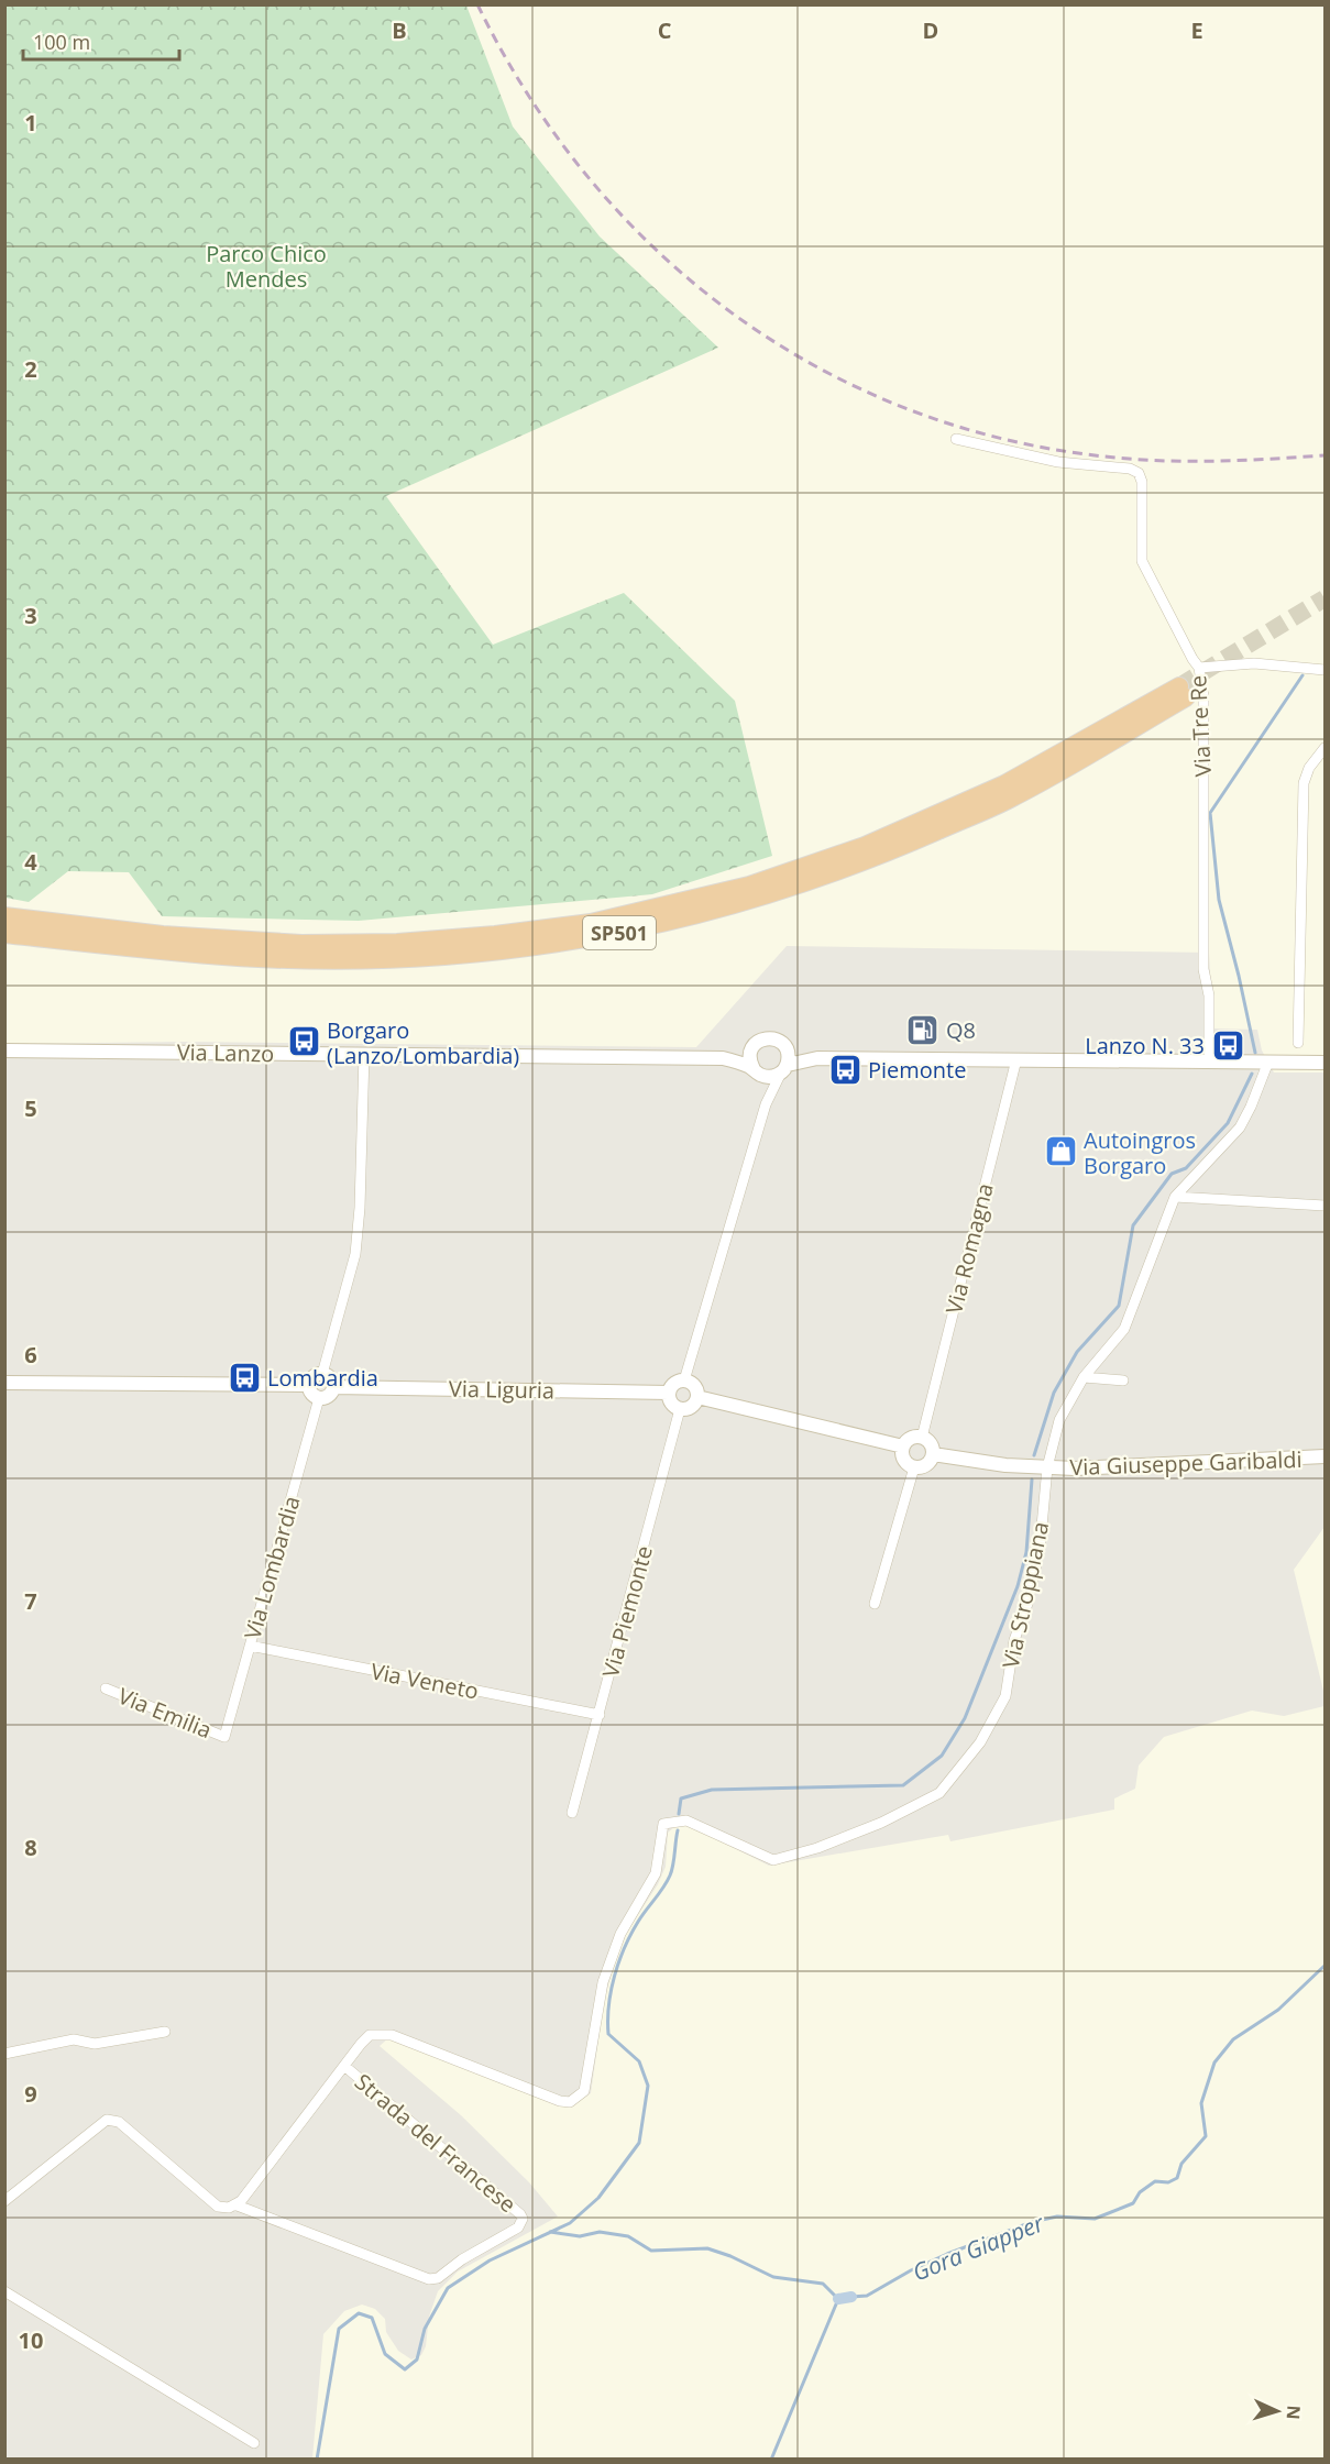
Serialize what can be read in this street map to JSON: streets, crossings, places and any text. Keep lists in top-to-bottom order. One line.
{"streets":{"highway":["SP501"],"street":["Via Tre Re","Via Lanzo","Via Romagna","Via Liguria","Via Giuseppe Garibaldi","Via Lombardia","Via Stroppiana","Via Piemonte","Via Veneto","Via Emilia","Strada del Francese"]},"crossings":[["Via Liguria","Via Lombardia"],["Via Liguria","Via Piemonte"],["Via Giuseppe Garibaldi","Via Stroppiana"],["Via Lombardia","Via Veneto"],["Via Lombardia","Via Emilia"],["Via Stroppiana","Strada del Francese"],["Via Piemonte","Via Veneto"]],"water":["Gora Giapper"],"parks":["Parco Chico Mendes"],"places":{"fuel station":["Q8"],"bus stop":["Borgaro (Lanzo/Lombardia)","Lanzo N. 33","Piemonte","Lombardia"],"shop":["Autoingros Borgaro"]},"scale_bar":"100 m","north":"right","grid":{"columns":["B","C","D","E"],"rows":["1","2","3","4","5","6","7","8","9","10"]}}
